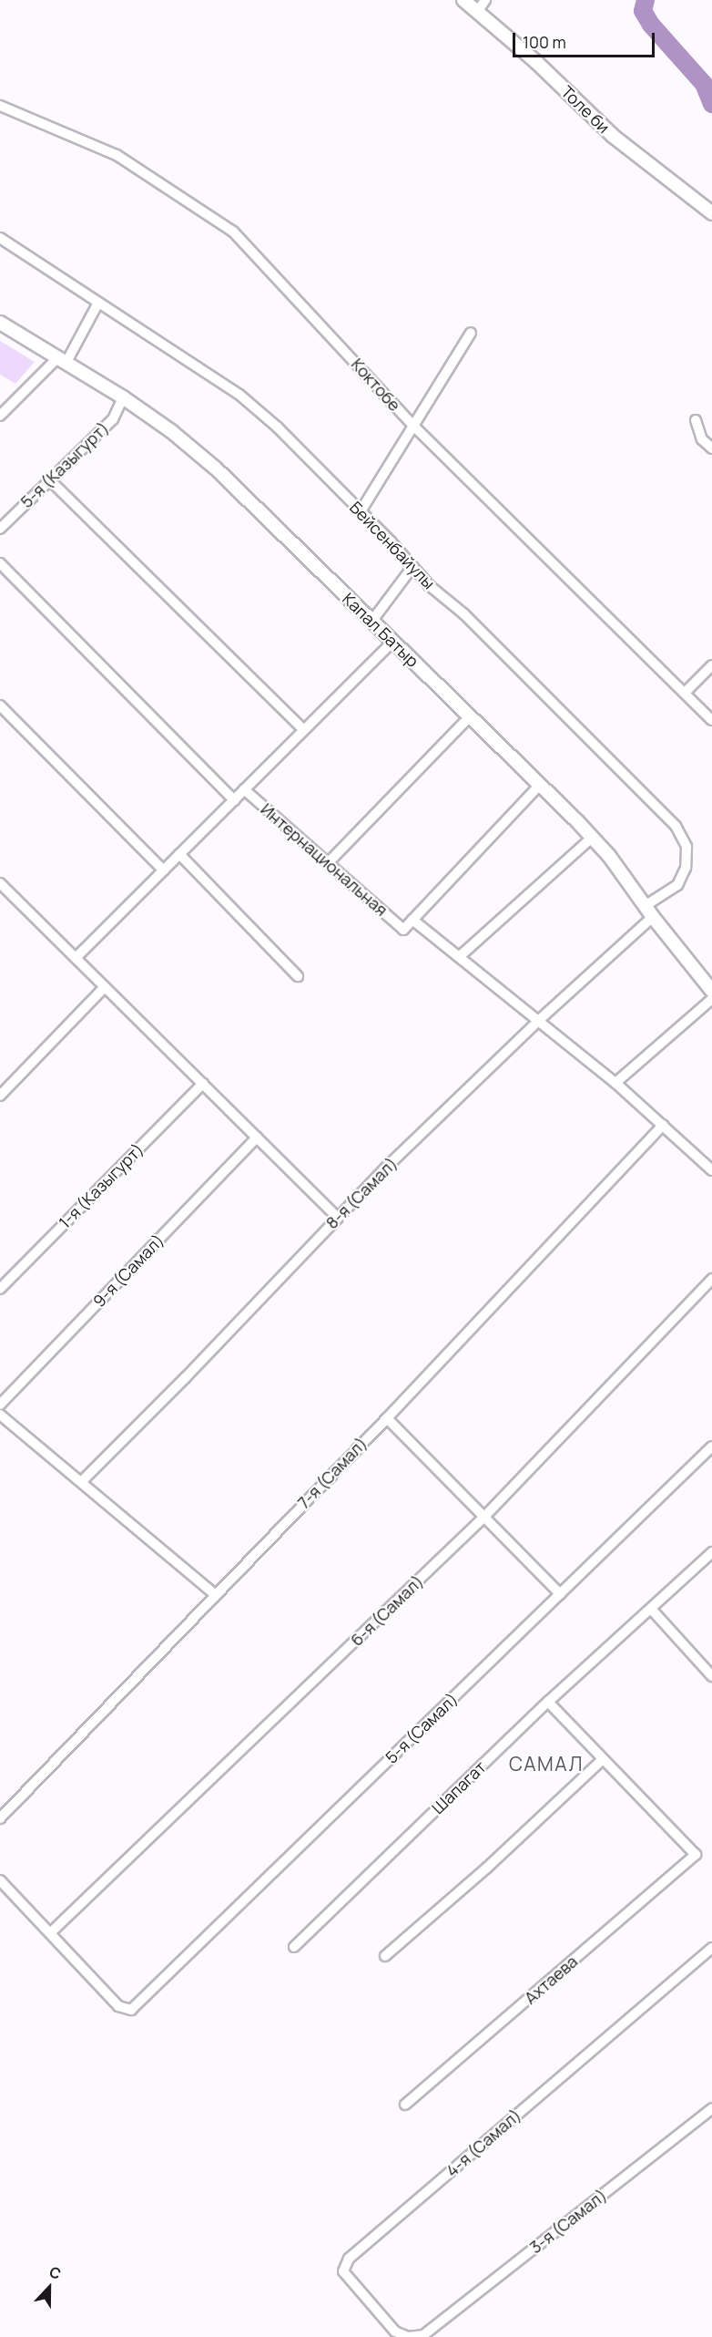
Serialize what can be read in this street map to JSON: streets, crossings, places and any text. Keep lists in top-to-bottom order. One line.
{"streets":{"main road":["Толе би","Капал Батыр"],"street":["Коктобе","5-я (Казыгурт)","Бейсенбайулы","Интернациональная","1-я (Казыгурт)","8-я (Самал)","9-я (Самал)","7-я (Самал)","6-я (Самал)","5-я (Самал)","Шапагат","Ахтаева","4-я (Самал)","3-я (Самал)"]},"crossings":[["5-я (Казыгурт)","Капал Батыр"],["Бейсенбайулы","Капал Батыр"],["Капал Батыр","8-я (Самал)"],["6-я (Самал)","5-я (Самал)"],["4-я (Самал)","3-я (Самал)"]],"districts":["САМАЛ"],"scale_bar":"100 m","north":"top"}
